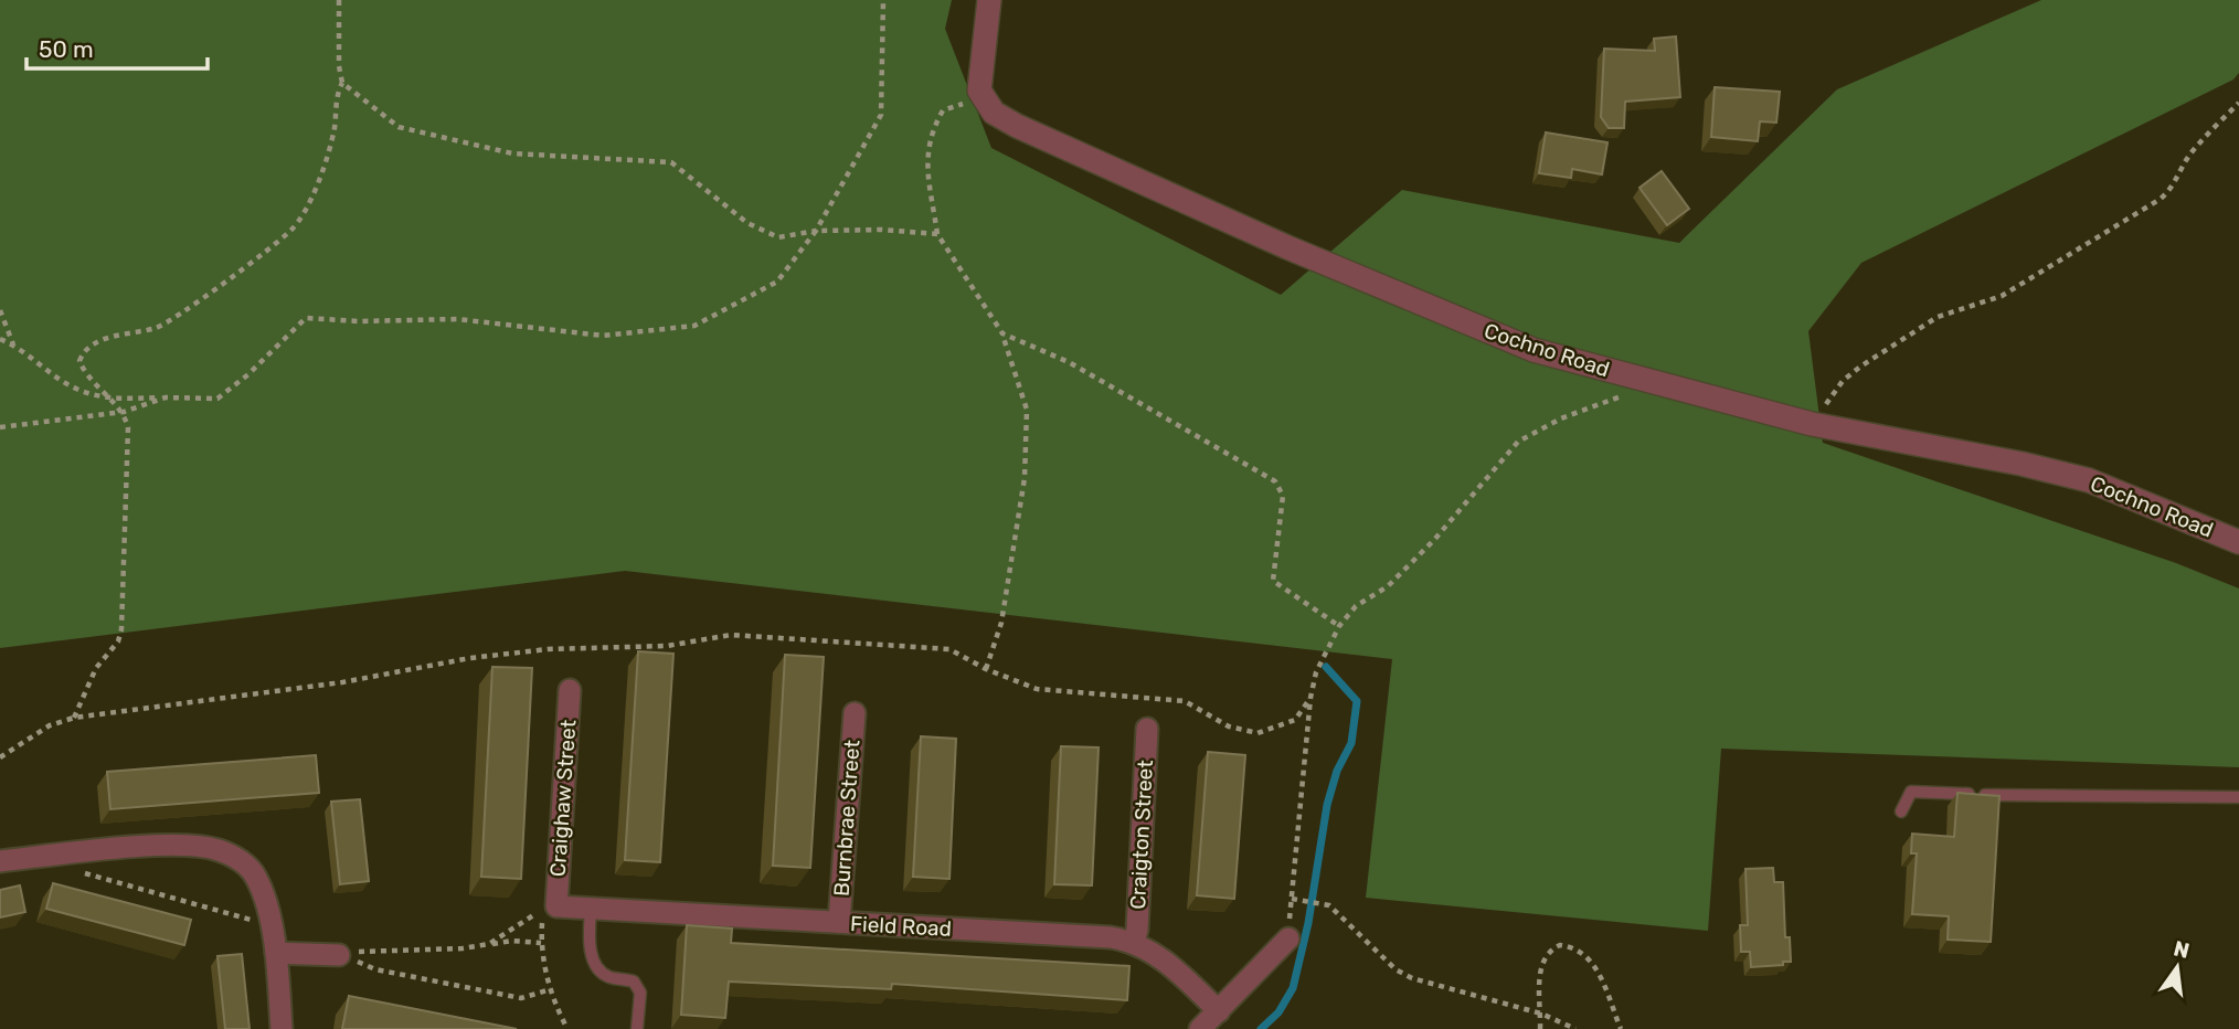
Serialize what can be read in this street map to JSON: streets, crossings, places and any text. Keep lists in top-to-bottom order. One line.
{"streets":{"street":["Cochno Road","Craighaw Street","Burnbrae Street","Craigton Street","Field Road"]},"crossings":[["Craighaw Street","Field Road"],["Burnbrae Street","Field Road"],["Craigton Street","Field Road"]],"scale_bar":"50 m","north":"top"}
